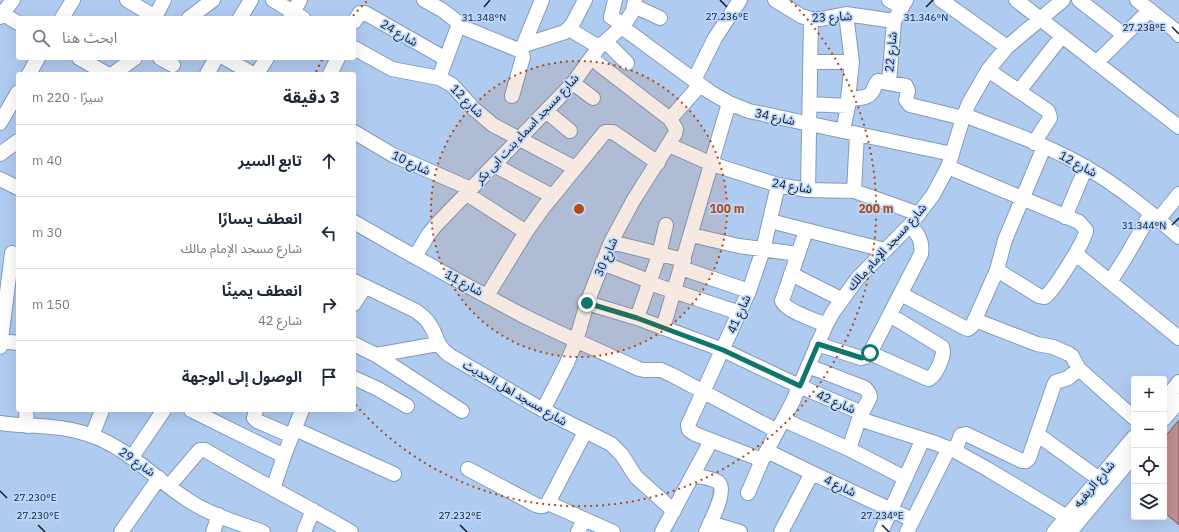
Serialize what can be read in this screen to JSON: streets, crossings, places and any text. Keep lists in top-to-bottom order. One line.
{"streets":{"street":["شارع 23","شارع 24","شارع 22","شارع 12","شارع 34","شارع مسجد اسماء بنت ابى بكر","شارع 10","شارع مسجد الإمام مالك","شارع 30","شارع 11","شارع 41","شارع مسجد اهل الحديث","شارع 42","شارع 29","شارع الريفيه","شارع 4"]},"crossings":[["شارع 23","شارع 22"],["شارع 24","شارع مسجد الإمام مالك"],["شارع 24","شارع 30"],["شارع 24","شارع 41"],["شارع 22","شارع 12"],["شارع 12","شارع مسجد اسماء بنت ابى بكر"],["شارع 12","شارع مسجد الإمام مالك"],["شارع 34","شارع مسجد اسماء بنت ابى بكر"],["شارع 34","شارع مسجد الإمام مالك"],["شارع مسجد اسماء بنت ابى بكر","شارع 10"],["شارع مسجد اسماء بنت ابى بكر","شارع 11"],["شارع مسجد الإمام مالك","شارع 11"],["شارع مسجد الإمام مالك","شارع 41"],["شارع مسجد الإمام مالك","شارع 42"],["شارع مسجد الإمام مالك","شارع 4"],["شارع 30","شارع 11"],["شارع 30","شارع مسجد اهل الحديث"],["شارع 30","شارع 42"],["شارع 11","شارع 41"],["شارع 41","شارع 42"],["شارع 41","شارع 4"],["شارع 42","شارع الريفيه"]],"page":{"search":"ابحث هنا","heading":["3 دقيقة","سيرًا · 220 m"],"list":[["تابع السير","40 m"],["انعطف يسارًا","شارع مسجد الإمام مالك","30 m"],["انعطف يمينًا","شارع 42","150 m"],"الوصول إلى الوجهة"],"map_buttons":["+","−"]},"coordinates":["27.236°E","31.348°N","31.346°N","27.238°E","31.344°N","27.230°E","27.232°E","27.234°E"],"rings":["100 m","200 m"]}
